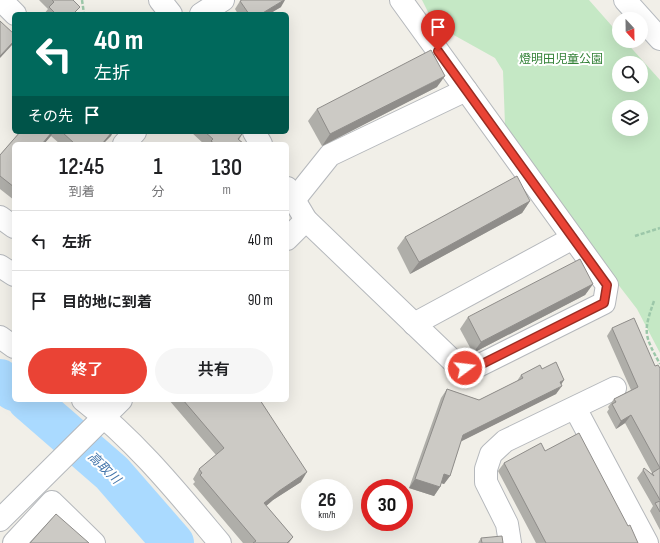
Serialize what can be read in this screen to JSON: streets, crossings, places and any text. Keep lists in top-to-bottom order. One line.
{"water":["高取川"],"parks":["燈明田児童公園"],"north":"bottom","page":{"turn":["40 m","左折"],"then":"その先","eta":["12:45","到着","1","分","130","m"],"list":[{"name":"左折","value":"40 m"},{"name":"目的地に到着","value":"90 m"}],"buttons":["終了","共有"],"speed":"26 km/h","limit":"30"}}
